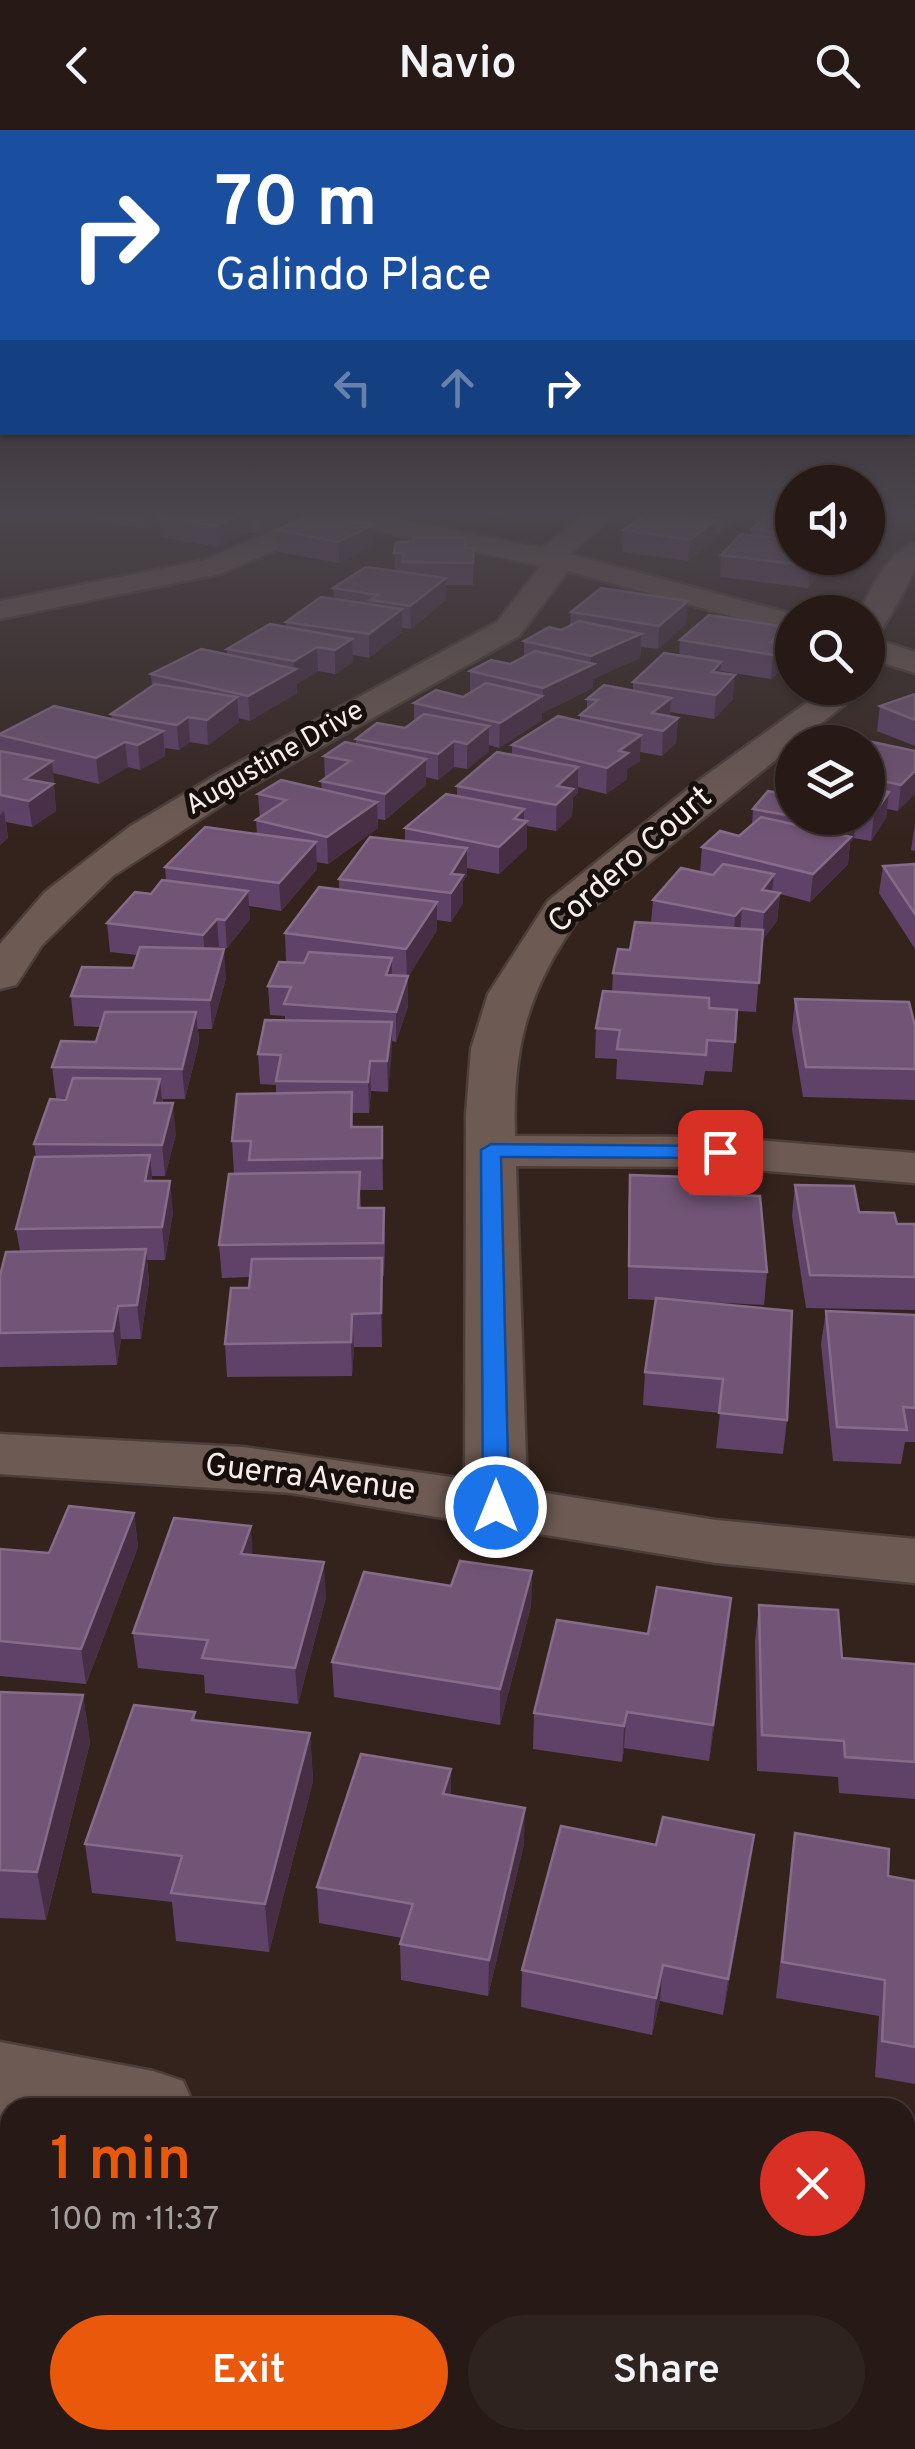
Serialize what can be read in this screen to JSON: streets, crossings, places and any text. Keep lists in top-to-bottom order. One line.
{"streets":{"street":["Augustine Drive","Cordero Court","Guerra Avenue"]},"crossings":[["Cordero Court","Guerra Avenue"]],"page":{"header":"Navio","turn":["70 m","Galindo Place"],"heading":["1 min","100 m · 11:37"],"buttons":["Exit","Share"]}}
